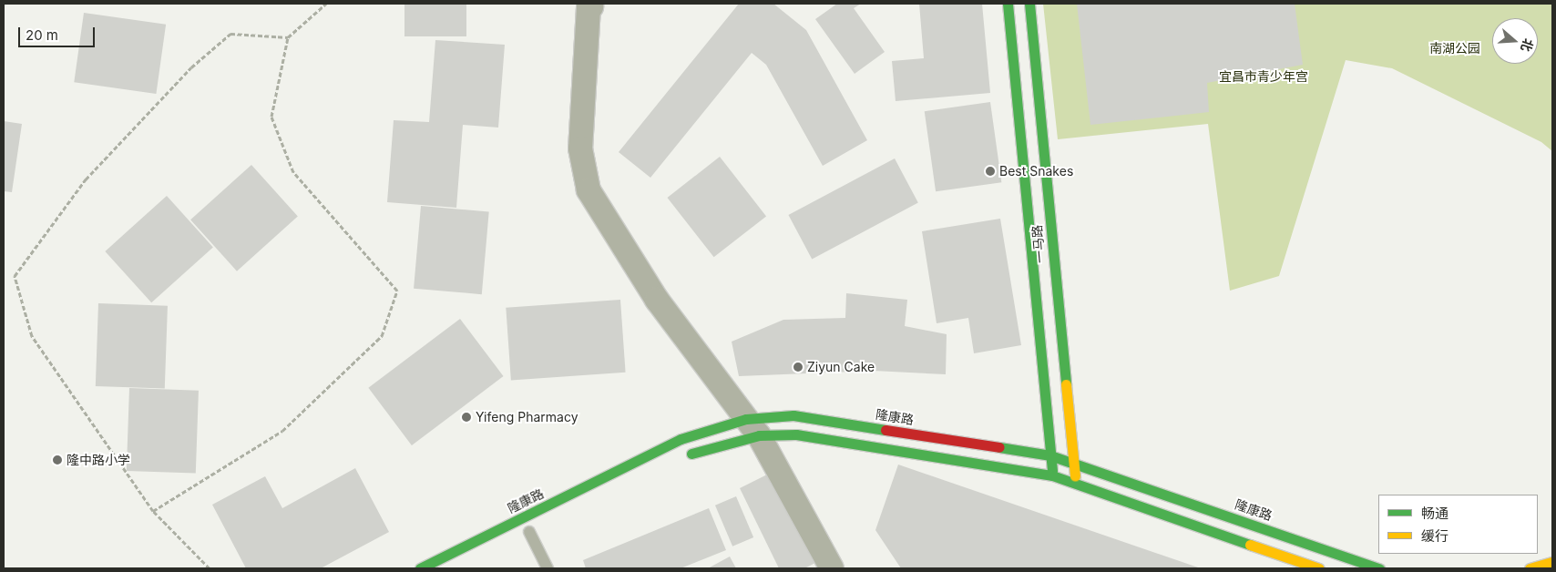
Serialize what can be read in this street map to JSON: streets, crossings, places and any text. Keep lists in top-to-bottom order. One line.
{"streets":{"main road":["一马路","隆康路"]},"crossings":[["一马路","隆康路"]],"parks":["南湖公园","宜昌市青少年宫"],"places":["Best Snakes","Ziyun Cake","Yifeng Pharmacy","隆中路小学"],"legend":["畅通","缓行"],"scale_bar":"20 m","north":"right"}
